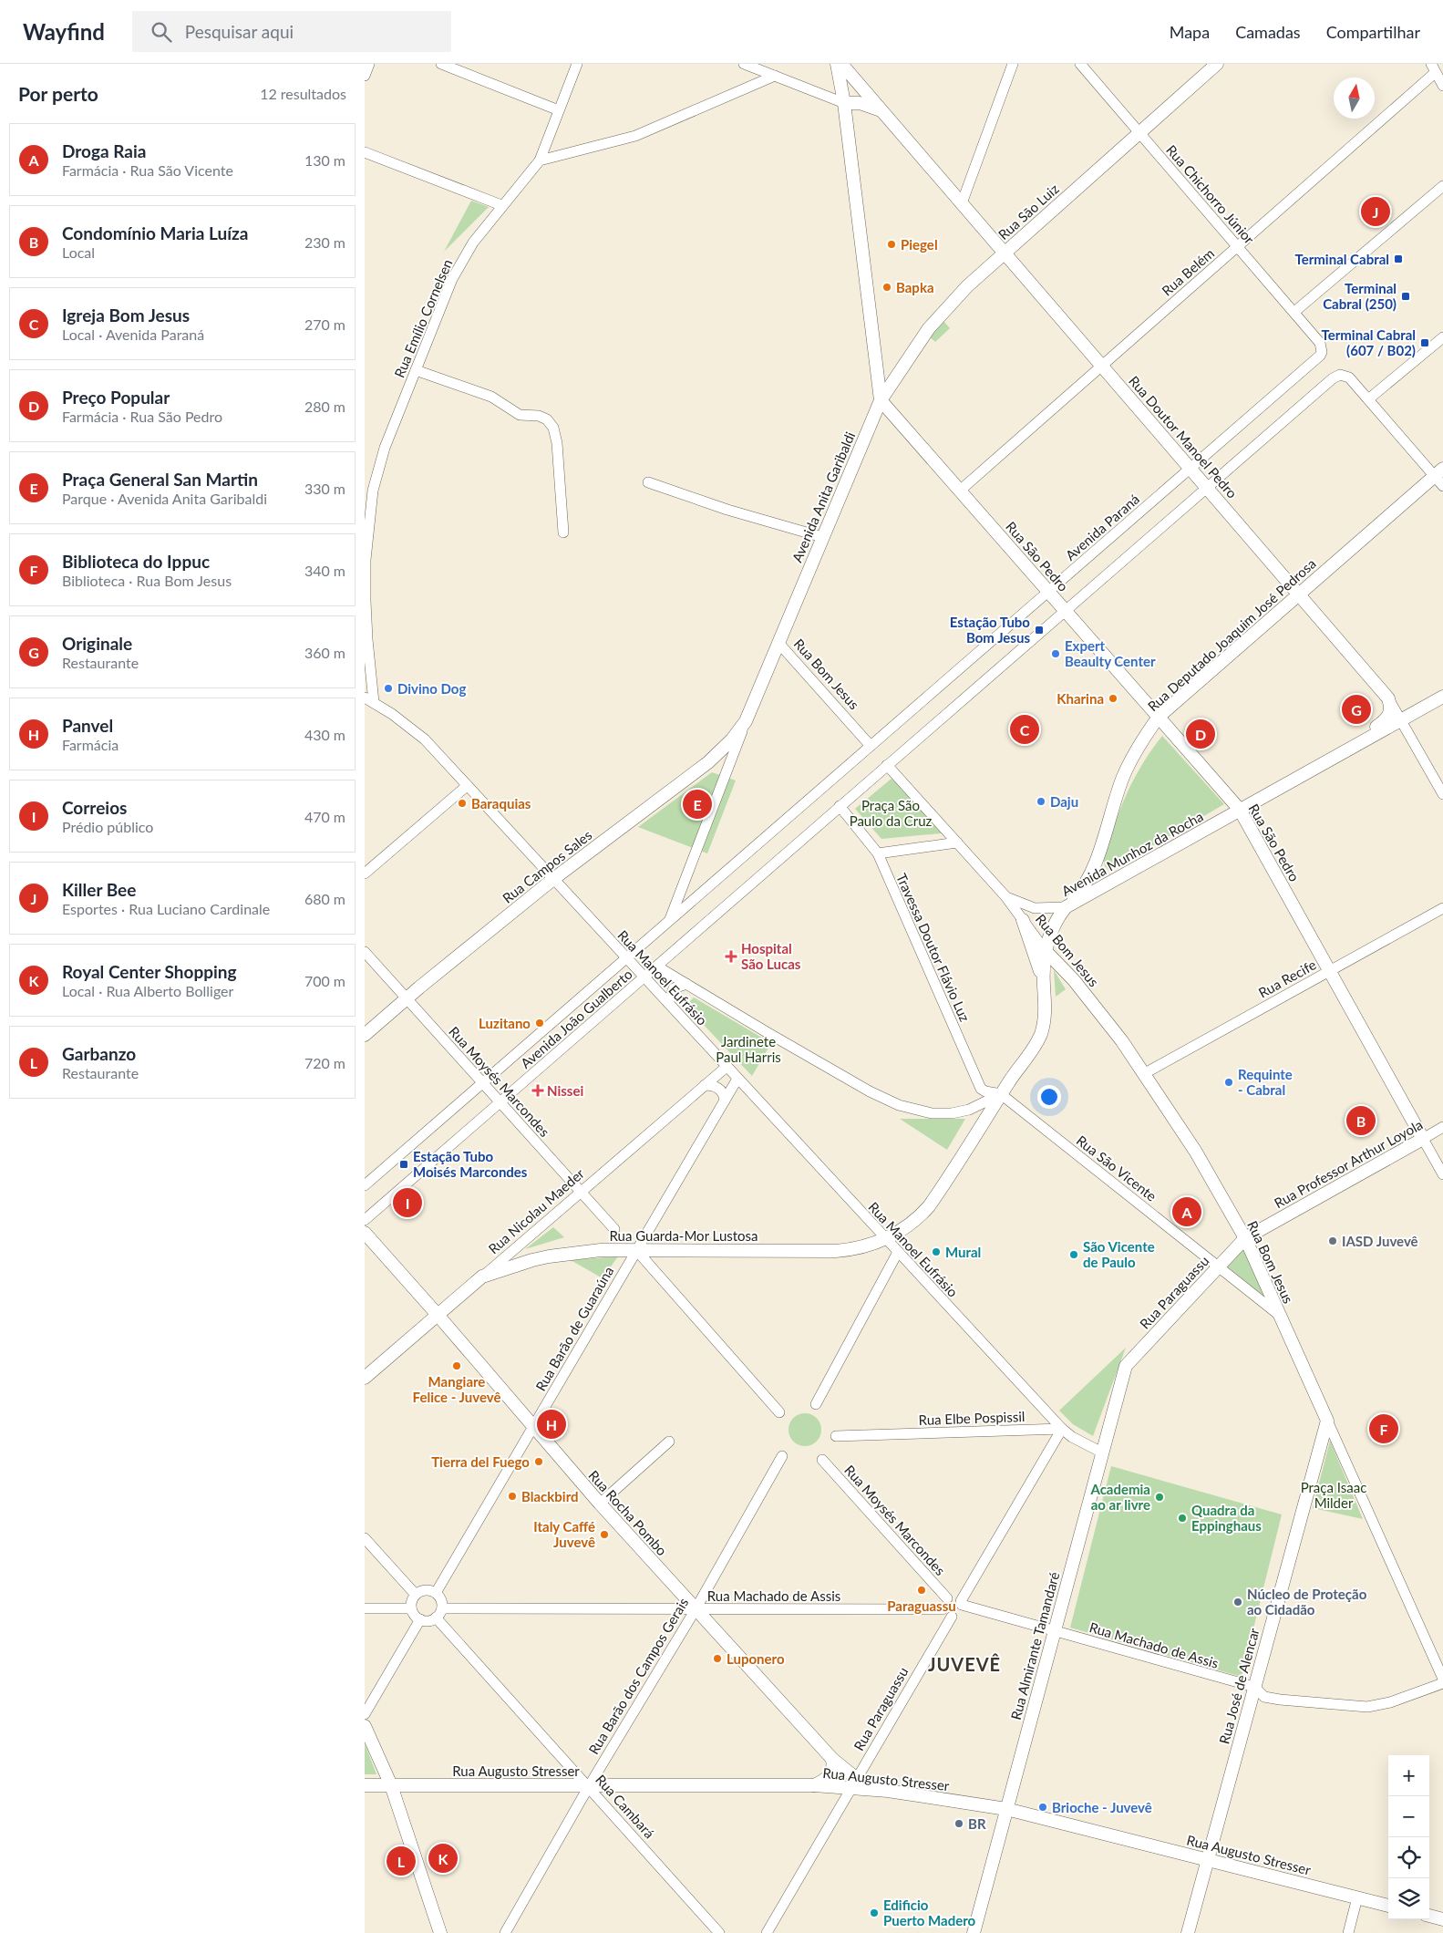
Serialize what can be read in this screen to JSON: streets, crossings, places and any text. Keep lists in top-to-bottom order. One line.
{"streets":{"main road":["Rua São Luiz","Rua Doutor Manoel Pedro","Avenida Anita Garibaldi","Rua São Pedro","Rua Deputado Joaquim José Pedrosa","Rua Bom Jesus","Avenida Munhoz da Rocha","Rua Campos Sales","Rua Professor Arthur Loyola","Rua Nicolau Maeder","Rua Guarda-Mor Lustosa","Rua Paraguassu","Rua Rocha Pombo","Rua Almirante Tamandaré","Rua José de Alencar","Rua Augusto Stresser"],"street":["Rua Chichorro Júnior","Rua Belém","Rua Emílio Cornelsen","Avenida Paraná","Travessa Doutor Flávio Luz","Rua Manoel Eufrásio","Rua Recife","Avenida João Gualberto","Rua Moysés Marcondes","Rua São Vicente","Rua Barão de Guaraúna","Rua Elbe Pospissil","Rua Machado de Assis","Rua Barão dos Campos Gerais","Rua Cambará"]},"crossings":[["Rua Chichorro Júnior","Rua São Luiz"],["Rua Chichorro Júnior","Rua Belém"],["Rua Chichorro Júnior","Avenida Paraná"],["Rua São Luiz","Rua Doutor Manoel Pedro"],["Rua São Luiz","Avenida Anita Garibaldi"],["Rua São Luiz","Rua São Pedro"],["Rua Belém","Rua Doutor Manoel Pedro"],["Rua Belém","Rua São Pedro"],["Rua Emílio Cornelsen","Rua Manoel Eufrásio"],["Rua Doutor Manoel Pedro","Avenida Anita Garibaldi"],["Rua Doutor Manoel Pedro","Avenida Paraná"],["Rua Doutor Manoel Pedro","Rua Deputado Joaquim José Pedrosa"],["Rua Doutor Manoel Pedro","Avenida Munhoz da Rocha"],["Avenida Anita Garibaldi","Rua São Pedro"],["Avenida Anita Garibaldi","Rua Bom Jesus"],["Avenida Anita Garibaldi","Rua Campos Sales"],["Avenida Anita Garibaldi","Avenida João Gualberto"],["Avenida Paraná","Rua São Pedro"],["Avenida Paraná","Rua Bom Jesus"],["Avenida Paraná","Avenida João Gualberto"],["Rua São Pedro","Rua Deputado Joaquim José Pedrosa"],["Rua São Pedro","Avenida Munhoz da Rocha"],["Rua São Pedro","Rua Recife"],["Rua São Pedro","Rua Professor Arthur Loyola"],["Rua Deputado Joaquim José Pedrosa","Rua Bom Jesus"],["Rua Deputado Joaquim José Pedrosa","Avenida Munhoz da Rocha"],["Rua Bom Jesus","Avenida Munhoz da Rocha"],["Rua Bom Jesus","Rua Recife"],["Rua Bom Jesus","Avenida João Gualberto"],["Rua Bom Jesus","Rua Professor Arthur Loyola"],["Rua Bom Jesus","Rua São Vicente"],["Rua Bom Jesus","Rua Paraguassu"],["Rua Bom Jesus","Rua José de Alencar"],["Avenida Munhoz da Rocha","Travessa Doutor Flávio Luz"],["Avenida Munhoz da Rocha","Avenida João Gualberto"],["Avenida Munhoz da Rocha","Rua São Vicente"],["Rua Campos Sales","Rua Manoel Eufrásio"],["Rua Campos Sales","Rua Moysés Marcondes"],["Travessa Doutor Flávio Luz","Avenida João Gualberto"],["Travessa Doutor Flávio Luz","Rua São Vicente"],["Rua Manoel Eufrásio","Avenida João Gualberto"],["Rua Manoel Eufrásio","Rua Nicolau Maeder"],["Rua Manoel Eufrásio","Rua Guarda-Mor Lustosa"],["Rua Manoel Eufrásio","Rua Barão de Guaraúna"],["Rua Manoel Eufrásio","Rua Elbe Pospissil"],["Avenida João Gualberto","Rua Moysés Marcondes"],["Rua Moysés Marcondes","Rua Nicolau Maeder"],["Rua Moysés Marcondes","Rua Paraguassu"],["Rua Moysés Marcondes","Rua Machado de Assis"],["Rua Professor Arthur Loyola","Rua Paraguassu"],["Rua São Vicente","Rua Paraguassu"],["Rua Nicolau Maeder","Rua Guarda-Mor Lustosa"],["Rua Nicolau Maeder","Rua Rocha Pombo"],["Rua Guarda-Mor Lustosa","Rua Barão de Guaraúna"],["Rua Paraguassu","Rua Rocha Pombo"],["Rua Paraguassu","Rua Machado de Assis"],["Rua Paraguassu","Rua Almirante Tamandaré"],["Rua Paraguassu","Rua Augusto Stresser"],["Rua Barão de Guaraúna","Rua Rocha Pombo"],["Rua Barão de Guaraúna","Rua Machado de Assis"],["Rua Barão de Guaraúna","Rua Cambará"],["Rua Rocha Pombo","Rua Machado de Assis"],["Rua Rocha Pombo","Rua Barão dos Campos Gerais"],["Rua Rocha Pombo","Rua Augusto Stresser"],["Rua Machado de Assis","Rua Almirante Tamandaré"],["Rua Machado de Assis","Rua Barão dos Campos Gerais"],["Rua Machado de Assis","Rua José de Alencar"],["Rua Machado de Assis","Rua Cambará"],["Rua Almirante Tamandaré","Rua Augusto Stresser"],["Rua Barão dos Campos Gerais","Rua Augusto Stresser"],["Rua Barão dos Campos Gerais","Rua Cambará"],["Rua José de Alencar","Rua Augusto Stresser"],["Rua Augusto Stresser","Rua Cambará"]],"districts":["JUVEVÊ"],"parks":["Praça São Paulo da Cruz","Jardinete Paul Harris","Praça Isaac Milder"],"places":{"other":["Piegel","Bapka","Expert Beaulty Center","Divino Dog","Kharina","Daju","Baraquias","Luzitano","Requinte - Cabral","IASD Juvevê","Mural","São Vicente de Paulo","Mangiare Felice - Juvevê","Tierra del Fuego","Blackbird","Academia ao ar livre","Quadra da Eppinghaus","Italy Caffé Juvevê","Paraguassu","Núcleo de Proteção ao Cidadão","Luponero","Brioche - Juvevê","BR","Edificio Puerto Madero"],"transit":["Terminal Cabral","Terminal Cabral (250)","Terminal Cabral (607 / B02)","Estação Tubo Bom Jesus","Estação Tubo Moisés Marcondes"],"health":["Hospital São Lucas","Nissei"]},"north":"top","page":{"header":"Wayfind","search":"Pesquisar aqui","nav":["Mapa","Camadas","Compartilhar"],"heading":["Por perto","12 resultados"],"list":[{"mark":"A","name":"Droga Raia","note":"Farmácia · Rua São Vicente","value":"130 m"},{"mark":"B","name":"Condomínio Maria Luíza","note":"Local","value":"230 m"},{"mark":"C","name":"Igreja Bom Jesus","note":"Local · Avenida Paraná","value":"270 m"},{"mark":"D","name":"Preço Popular","note":"Farmácia · Rua São Pedro","value":"280 m"},{"mark":"E","name":"Praça General San Martin","note":"Parque · Avenida Anita Garibaldi","value":"330 m"},{"mark":"F","name":"Biblioteca do Ippuc","note":"Biblioteca · Rua Bom Jesus","value":"340 m"},{"mark":"G","name":"Originale","note":"Restaurante","value":"360 m"},{"mark":"H","name":"Panvel","note":"Farmácia","value":"430 m"},{"mark":"I","name":"Correios","note":"Prédio público","value":"470 m"},{"mark":"J","name":"Killer Bee","note":"Esportes · Rua Luciano Cardinale","value":"680 m"},{"mark":"K","name":"Royal Center Shopping","note":"Local · Rua Alberto Bolliger","value":"700 m"},{"mark":"L","name":"Garbanzo","note":"Restaurante","value":"720 m"}],"pins":["J","G","C","D","E","B","I","A","H","F","K","L"],"map_buttons":["+","−"]}}
